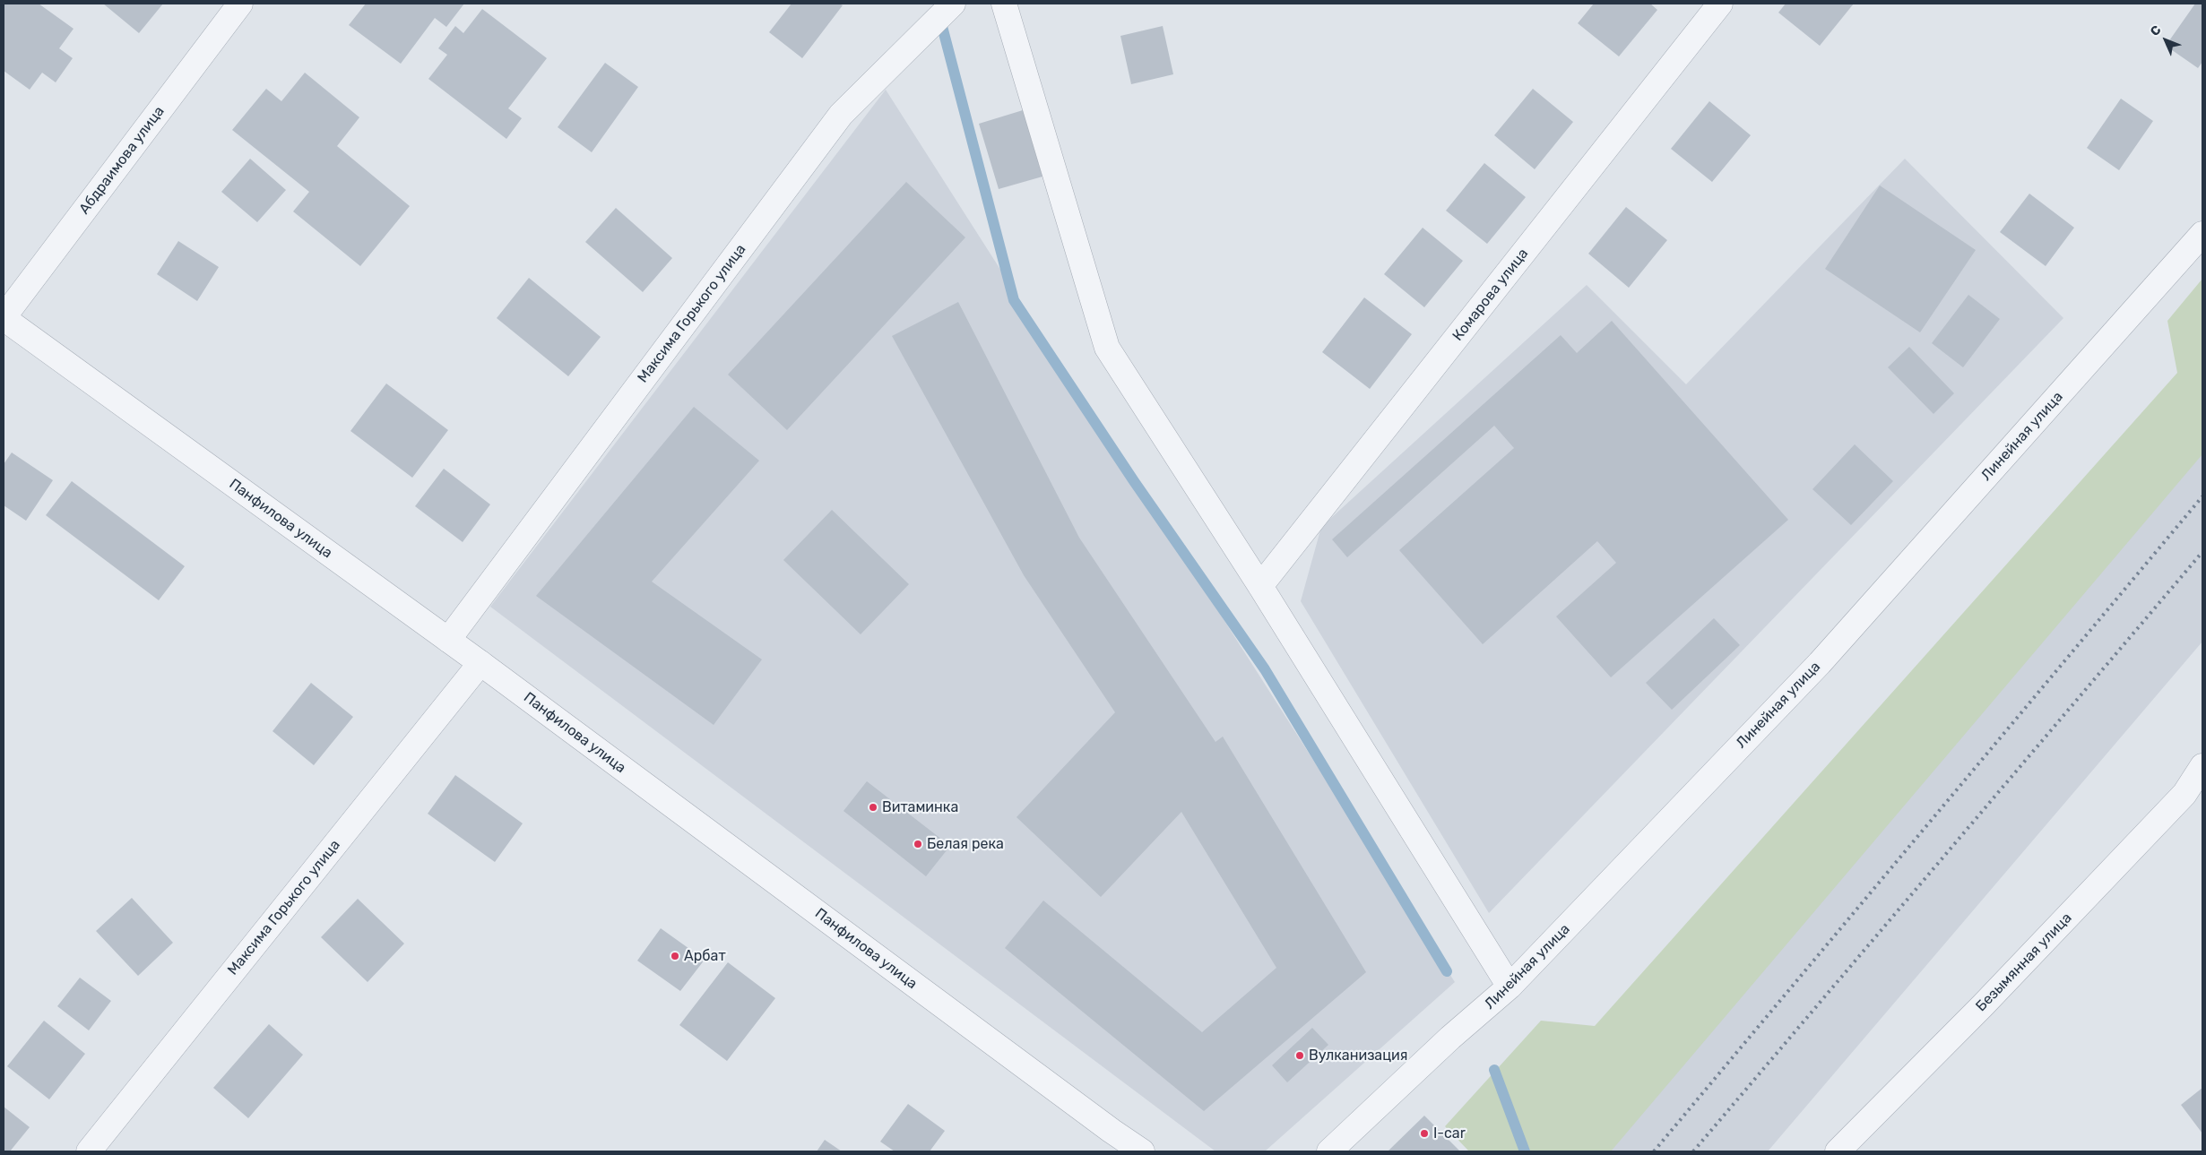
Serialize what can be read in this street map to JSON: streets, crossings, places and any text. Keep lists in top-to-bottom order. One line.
{"streets":{"street":["Абдраимова улица","Комарова улица","Максима Горького улица","Линейная улица","Панфилова улица","Безымянная улица"]},"crossings":[["Абдраимова улица","Панфилова улица"],["Максима Горького улица","Панфилова улица"]],"places":["Витаминка","Белая река","Арбат","Вулканизация","I-car"],"north":"top left"}
